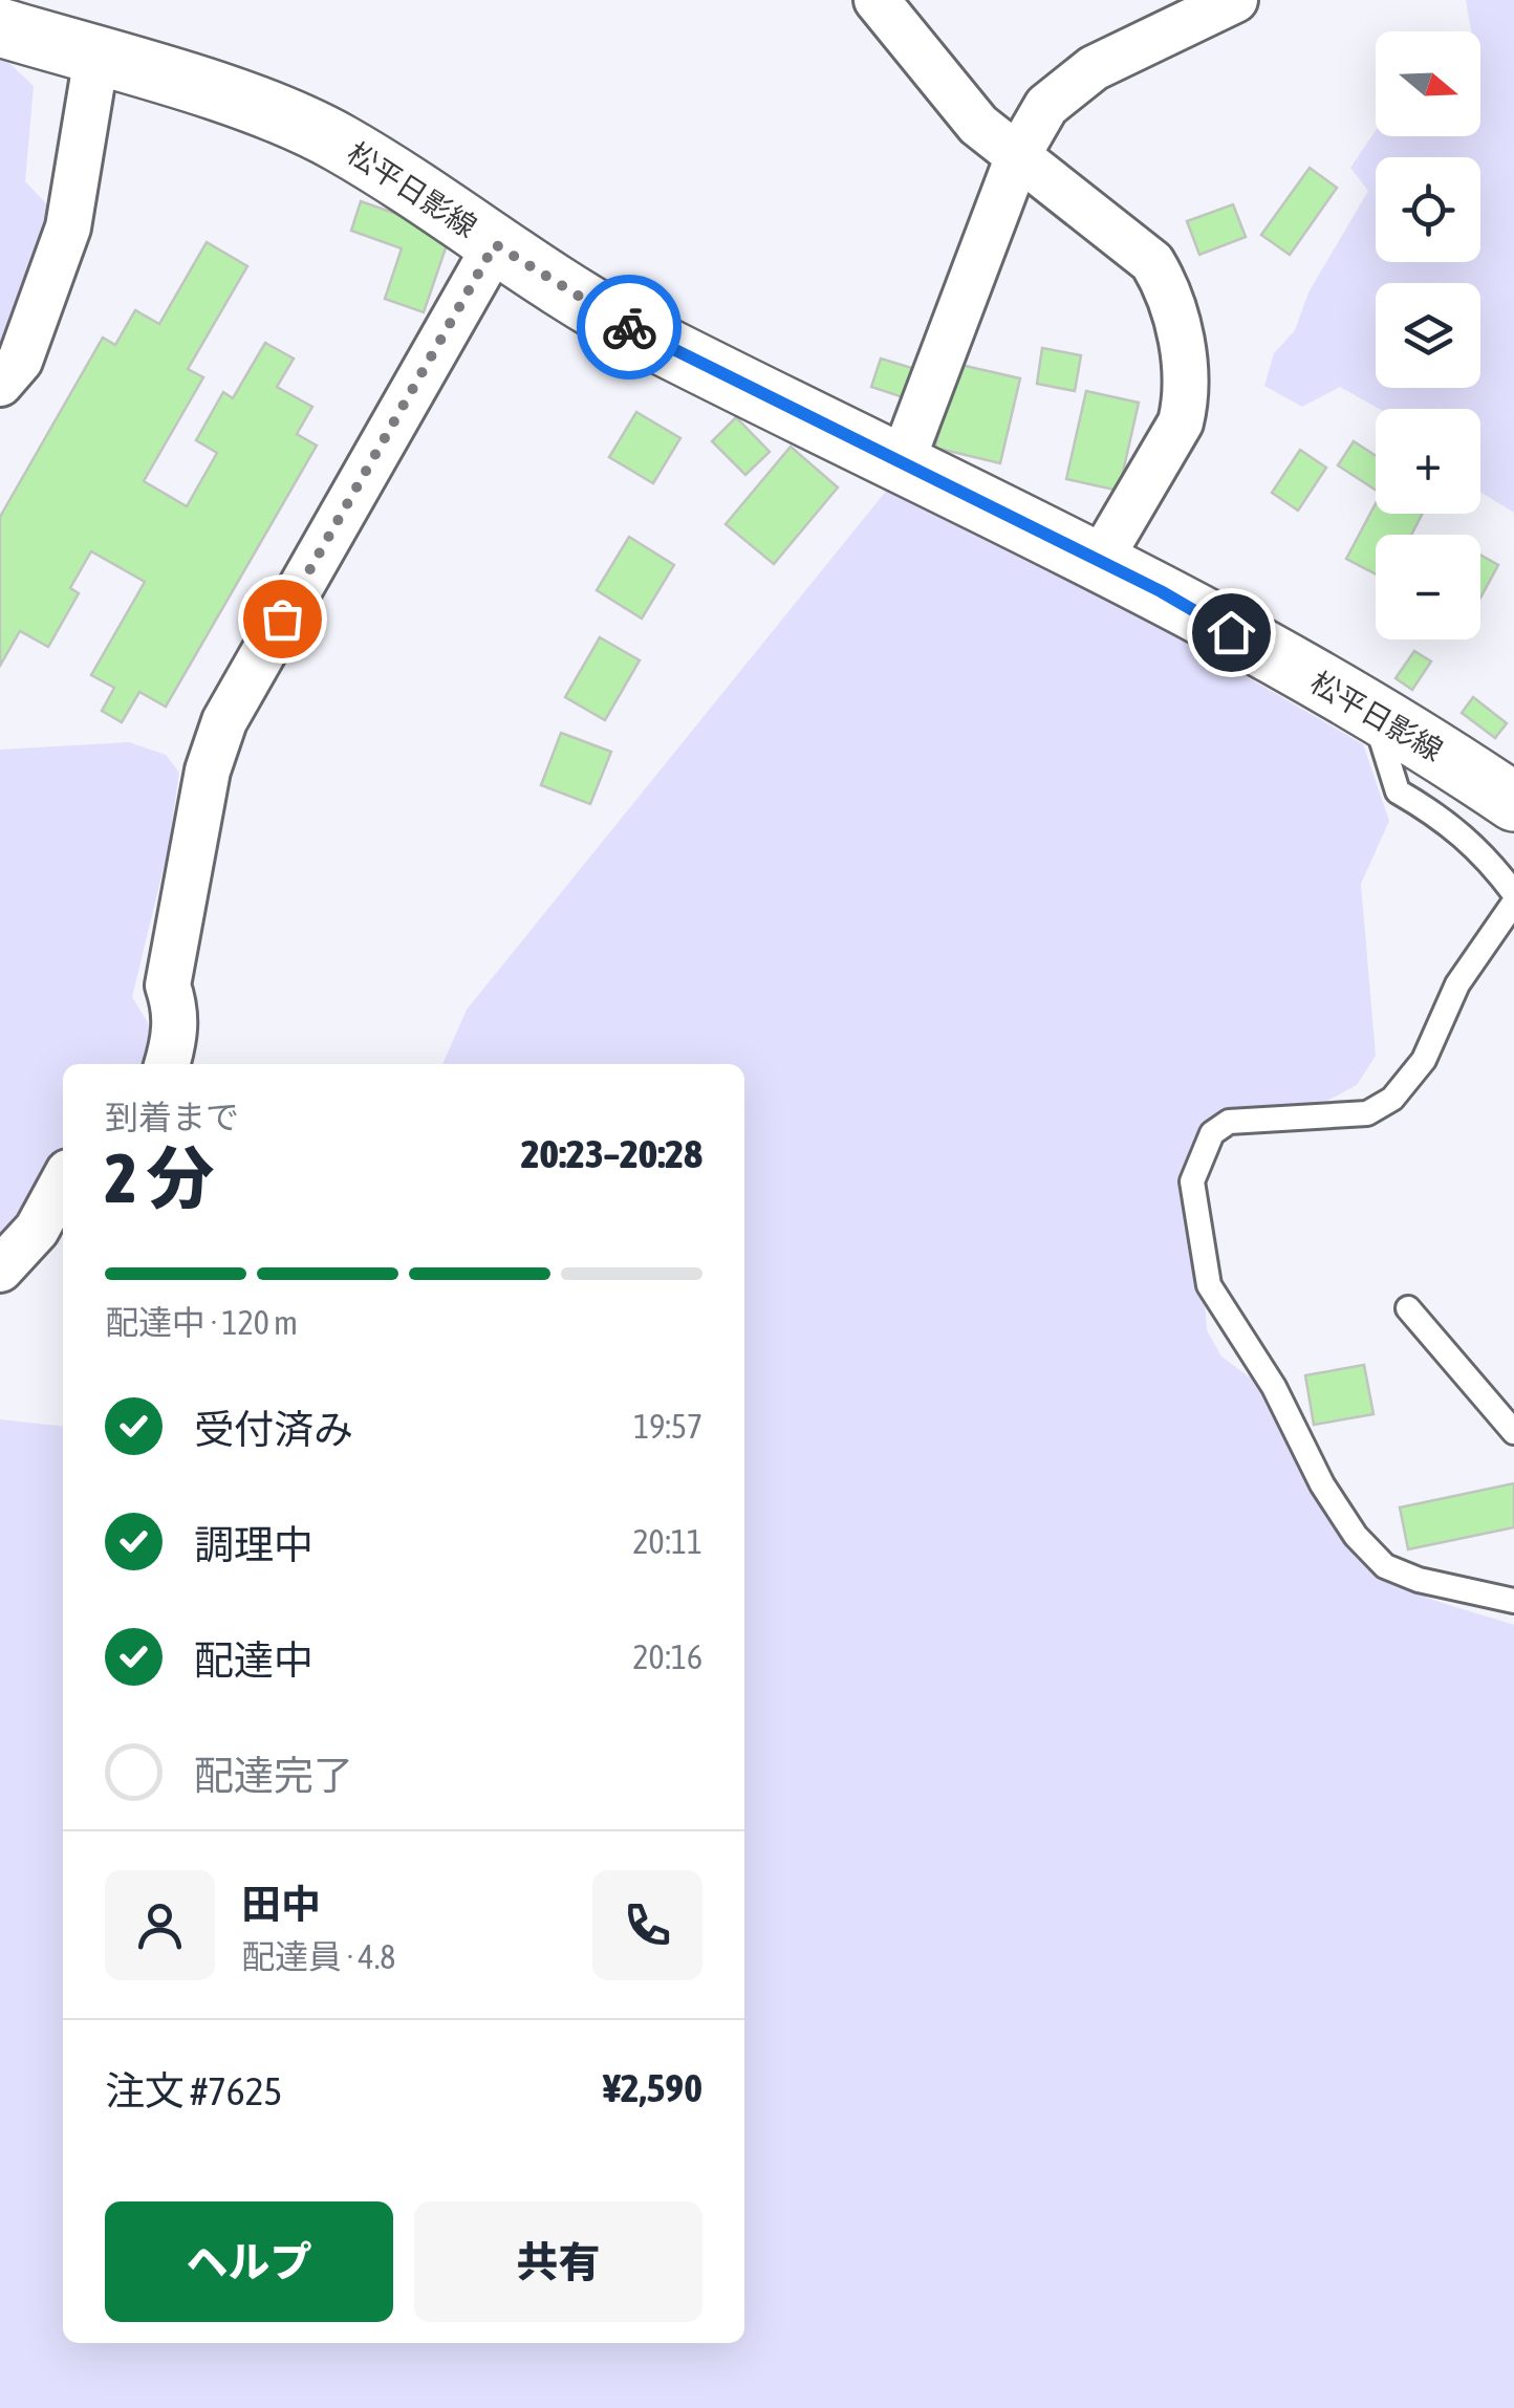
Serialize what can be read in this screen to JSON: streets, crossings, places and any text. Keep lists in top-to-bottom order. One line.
{"streets":{"street":["松平日影線"]},"north":"right","page":{"map_buttons":["+","−"],"heading":["2 分","到着まで","20:23–20:28"],"panel":["田中","配達員 · 4.8","注文 #7625","¥2,590"],"bar":"配達中 · 120 m","list":[["受付済み","19:57"],["調理中","20:11"],["配達中","20:16"],"配達完了"],"buttons":["ヘルプ","共有"]}}
